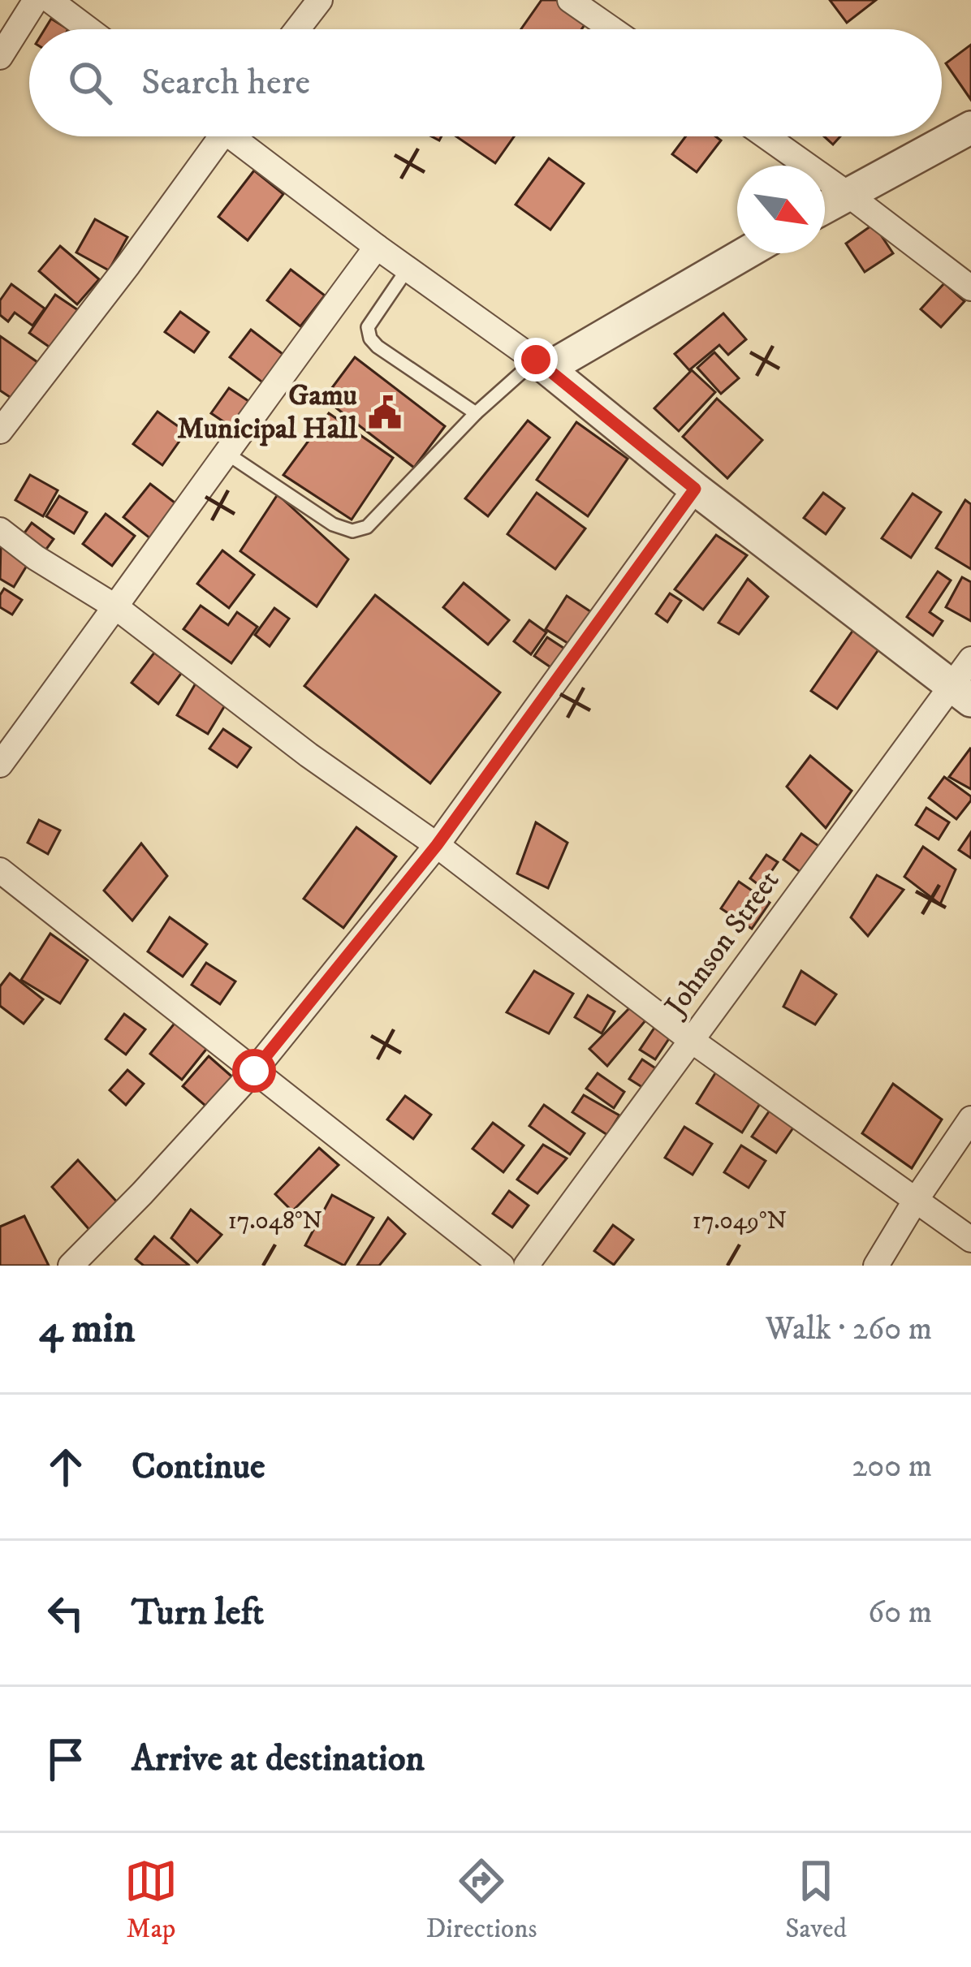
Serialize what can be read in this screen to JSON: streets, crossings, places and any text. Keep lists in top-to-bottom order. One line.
{"streets":{"street":["Johnson Street"]},"places":{"public building":["Gamu Municipal Hall"]},"north":"bottom right","page":{"search":"Search here","heading":["4 min","Walk · 260 m"],"list":[["Continue","200 m"],["Turn left","60 m"],"Arrive at destination"],"nav":["Map","Directions","Saved"]},"coordinates":["17.048°N","17.049°N"]}
